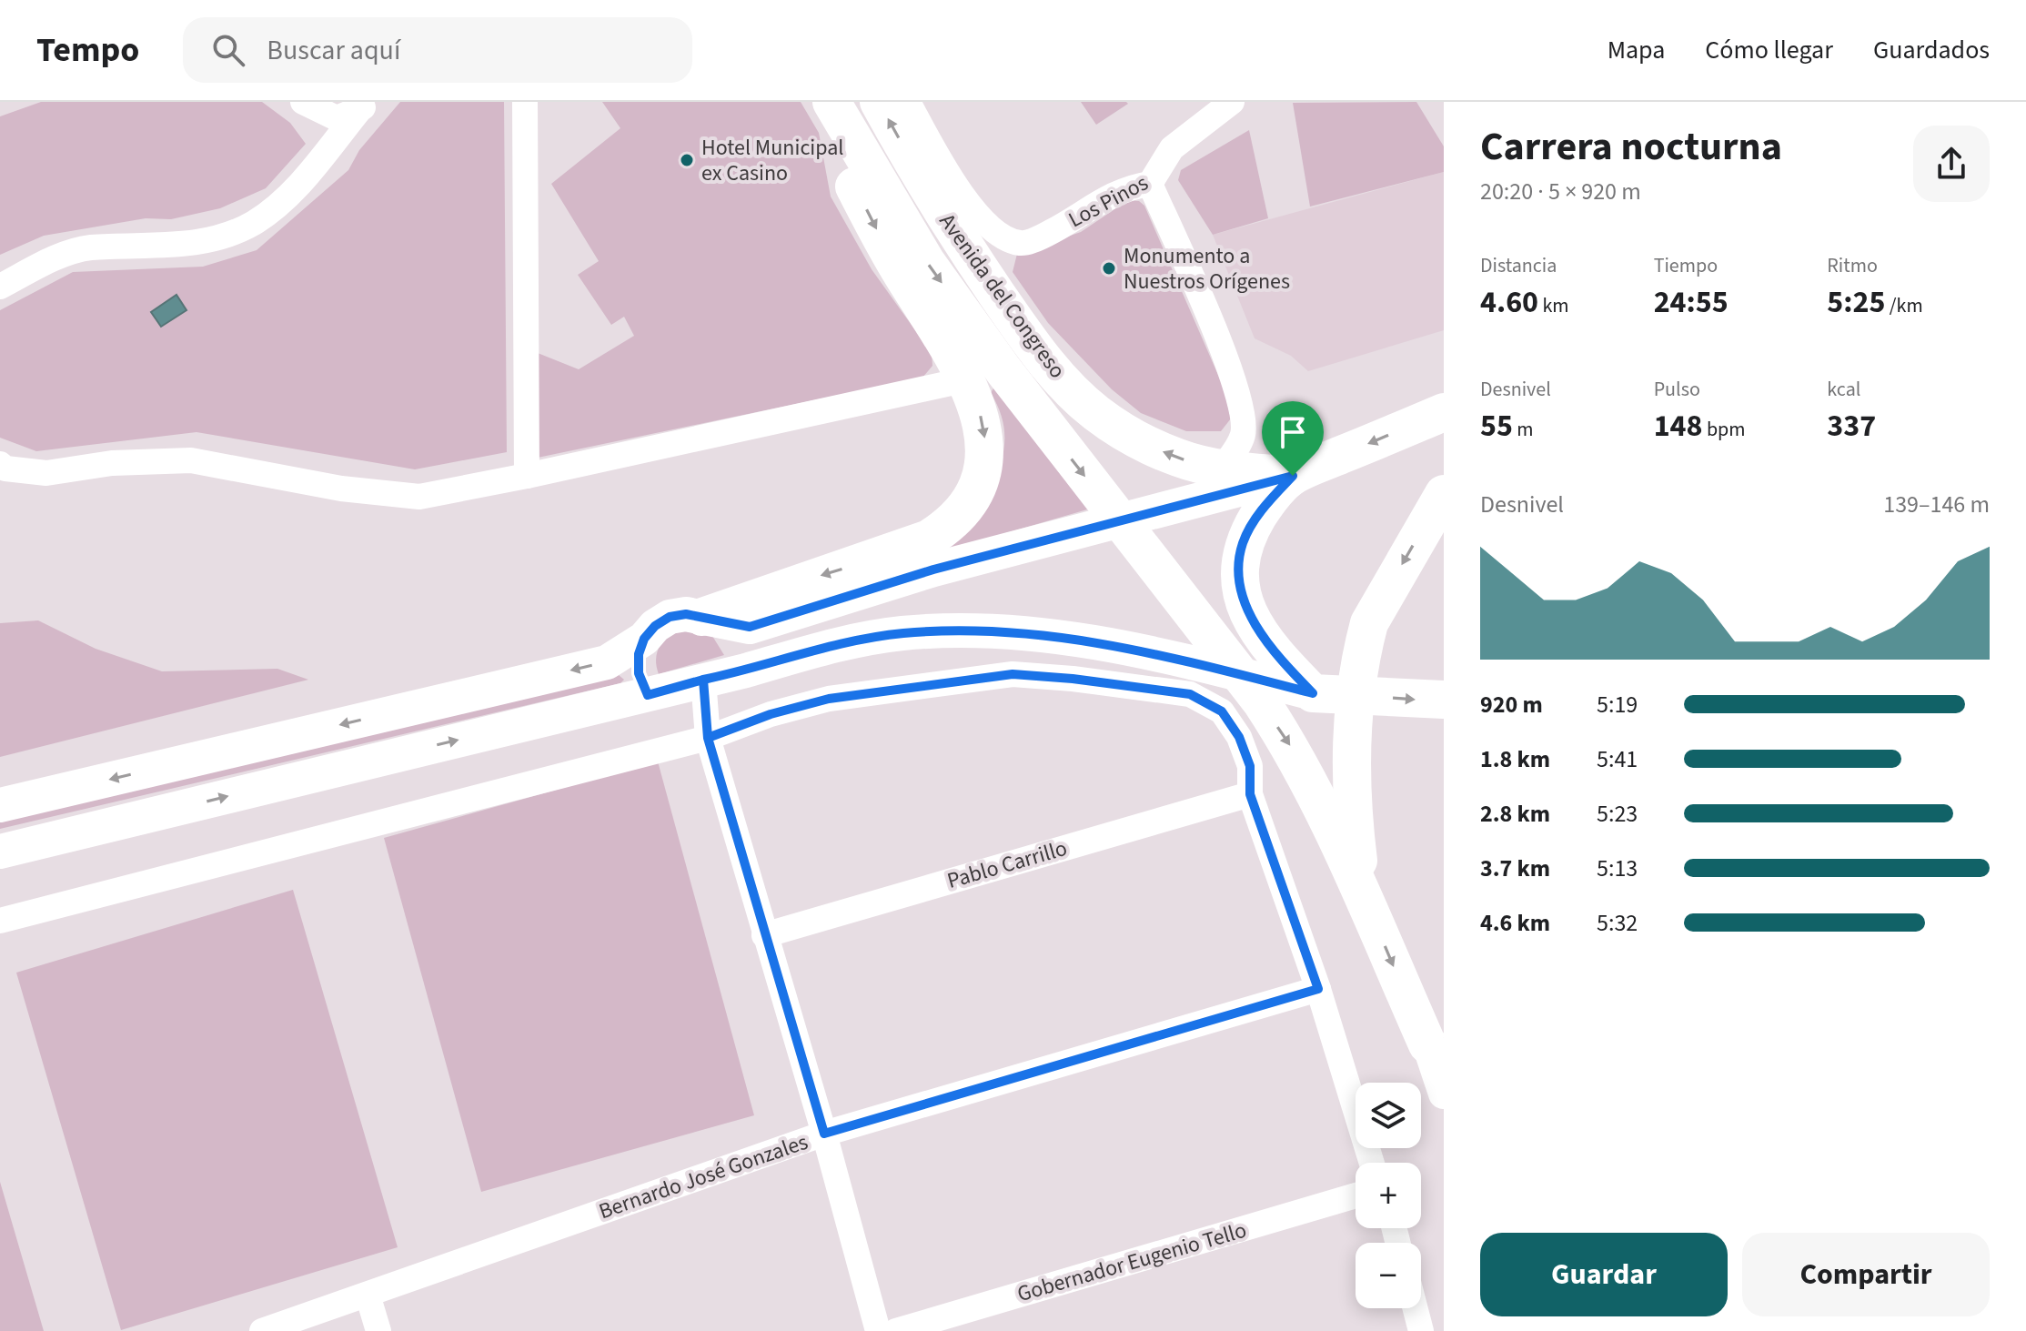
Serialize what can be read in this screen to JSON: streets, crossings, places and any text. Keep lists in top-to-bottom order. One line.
{"streets":{"main road":["Avenida del Congreso"],"street":["Los Pinos","Pablo Carrillo","Bernardo José Gonzales","Gobernador Eugenio Tello"]},"places":["Hotel Municipal ex Casino","Monumento a Nuestros Orígenes"],"page":{"header":"Tempo","search":"Buscar aquí","nav":["Mapa","Cómo llegar","Guardados"],"heading":["Carrera nocturna","20:20 · 5 × 920 m"],"stats":[["Distancia","4.60 km"],["Tiempo","24:55"],["Ritmo","5:25 /km"],["Desnivel","55 m"],["Pulso","148 bpm"],["kcal","337"]],"chart":["Desnivel","139–146 m"],"list":[{"name":"920 m","note":"5:19"},{"name":"1.8 km","note":"5:41"},{"name":"2.8 km","note":"5:23"},{"name":"3.7 km","note":"5:13"},{"name":"4.6 km","note":"5:32"}],"map_buttons":["+","−"],"buttons":["Guardar","Compartir"]}}
